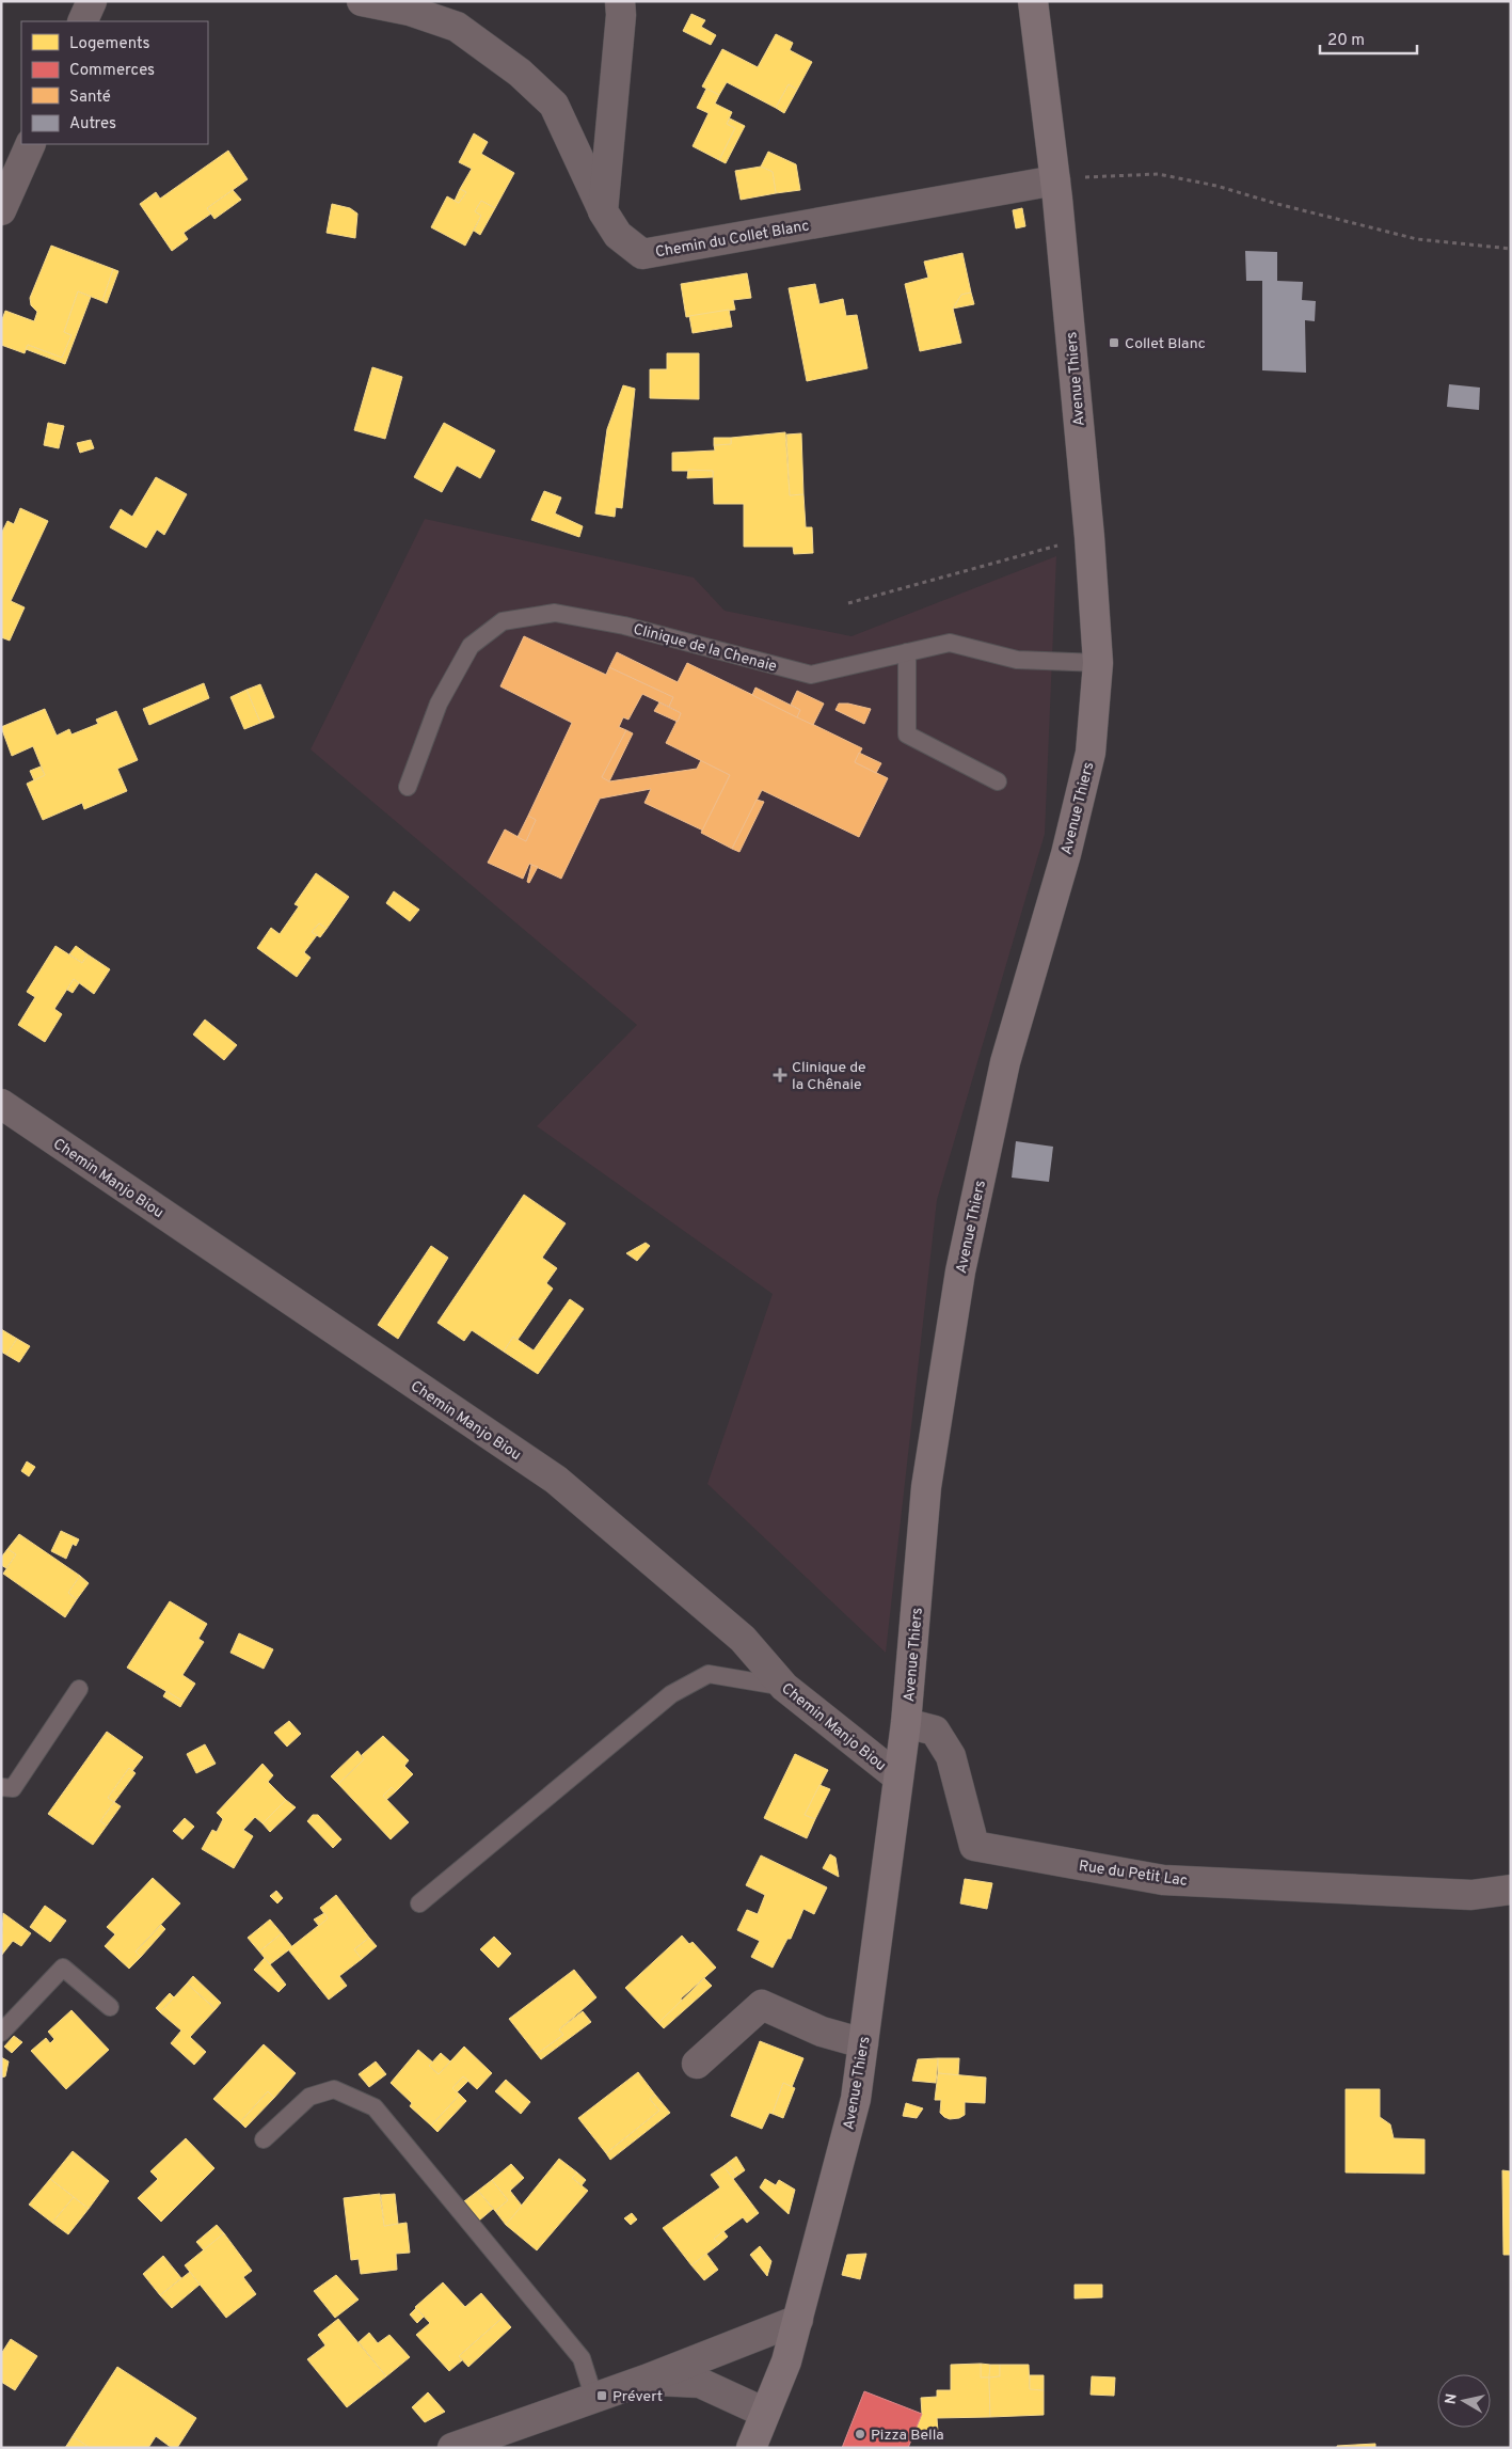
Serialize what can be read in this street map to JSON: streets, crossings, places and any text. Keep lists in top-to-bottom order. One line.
{"streets":{"main road":["Avenue Thiers"],"street":["Chemin du Collet Blanc","Chemin Manjo Biou","Rue du Petit Lac"],"lane":["Clinique de la Chenaie"]},"crossings":[["Chemin du Collet Blanc","Avenue Thiers"],["Avenue Thiers","Clinique de la Chenaie"],["Avenue Thiers","Chemin Manjo Biou"],["Avenue Thiers","Rue du Petit Lac"]],"places":{"transit":["Collet Blanc","Prévert"],"health":["Clinique de la Chênaie"],"other":["Pizza Bella"]},"legend":["Logements","Commerces","Santé","Autres"],"scale_bar":"20 m","north":"left"}
